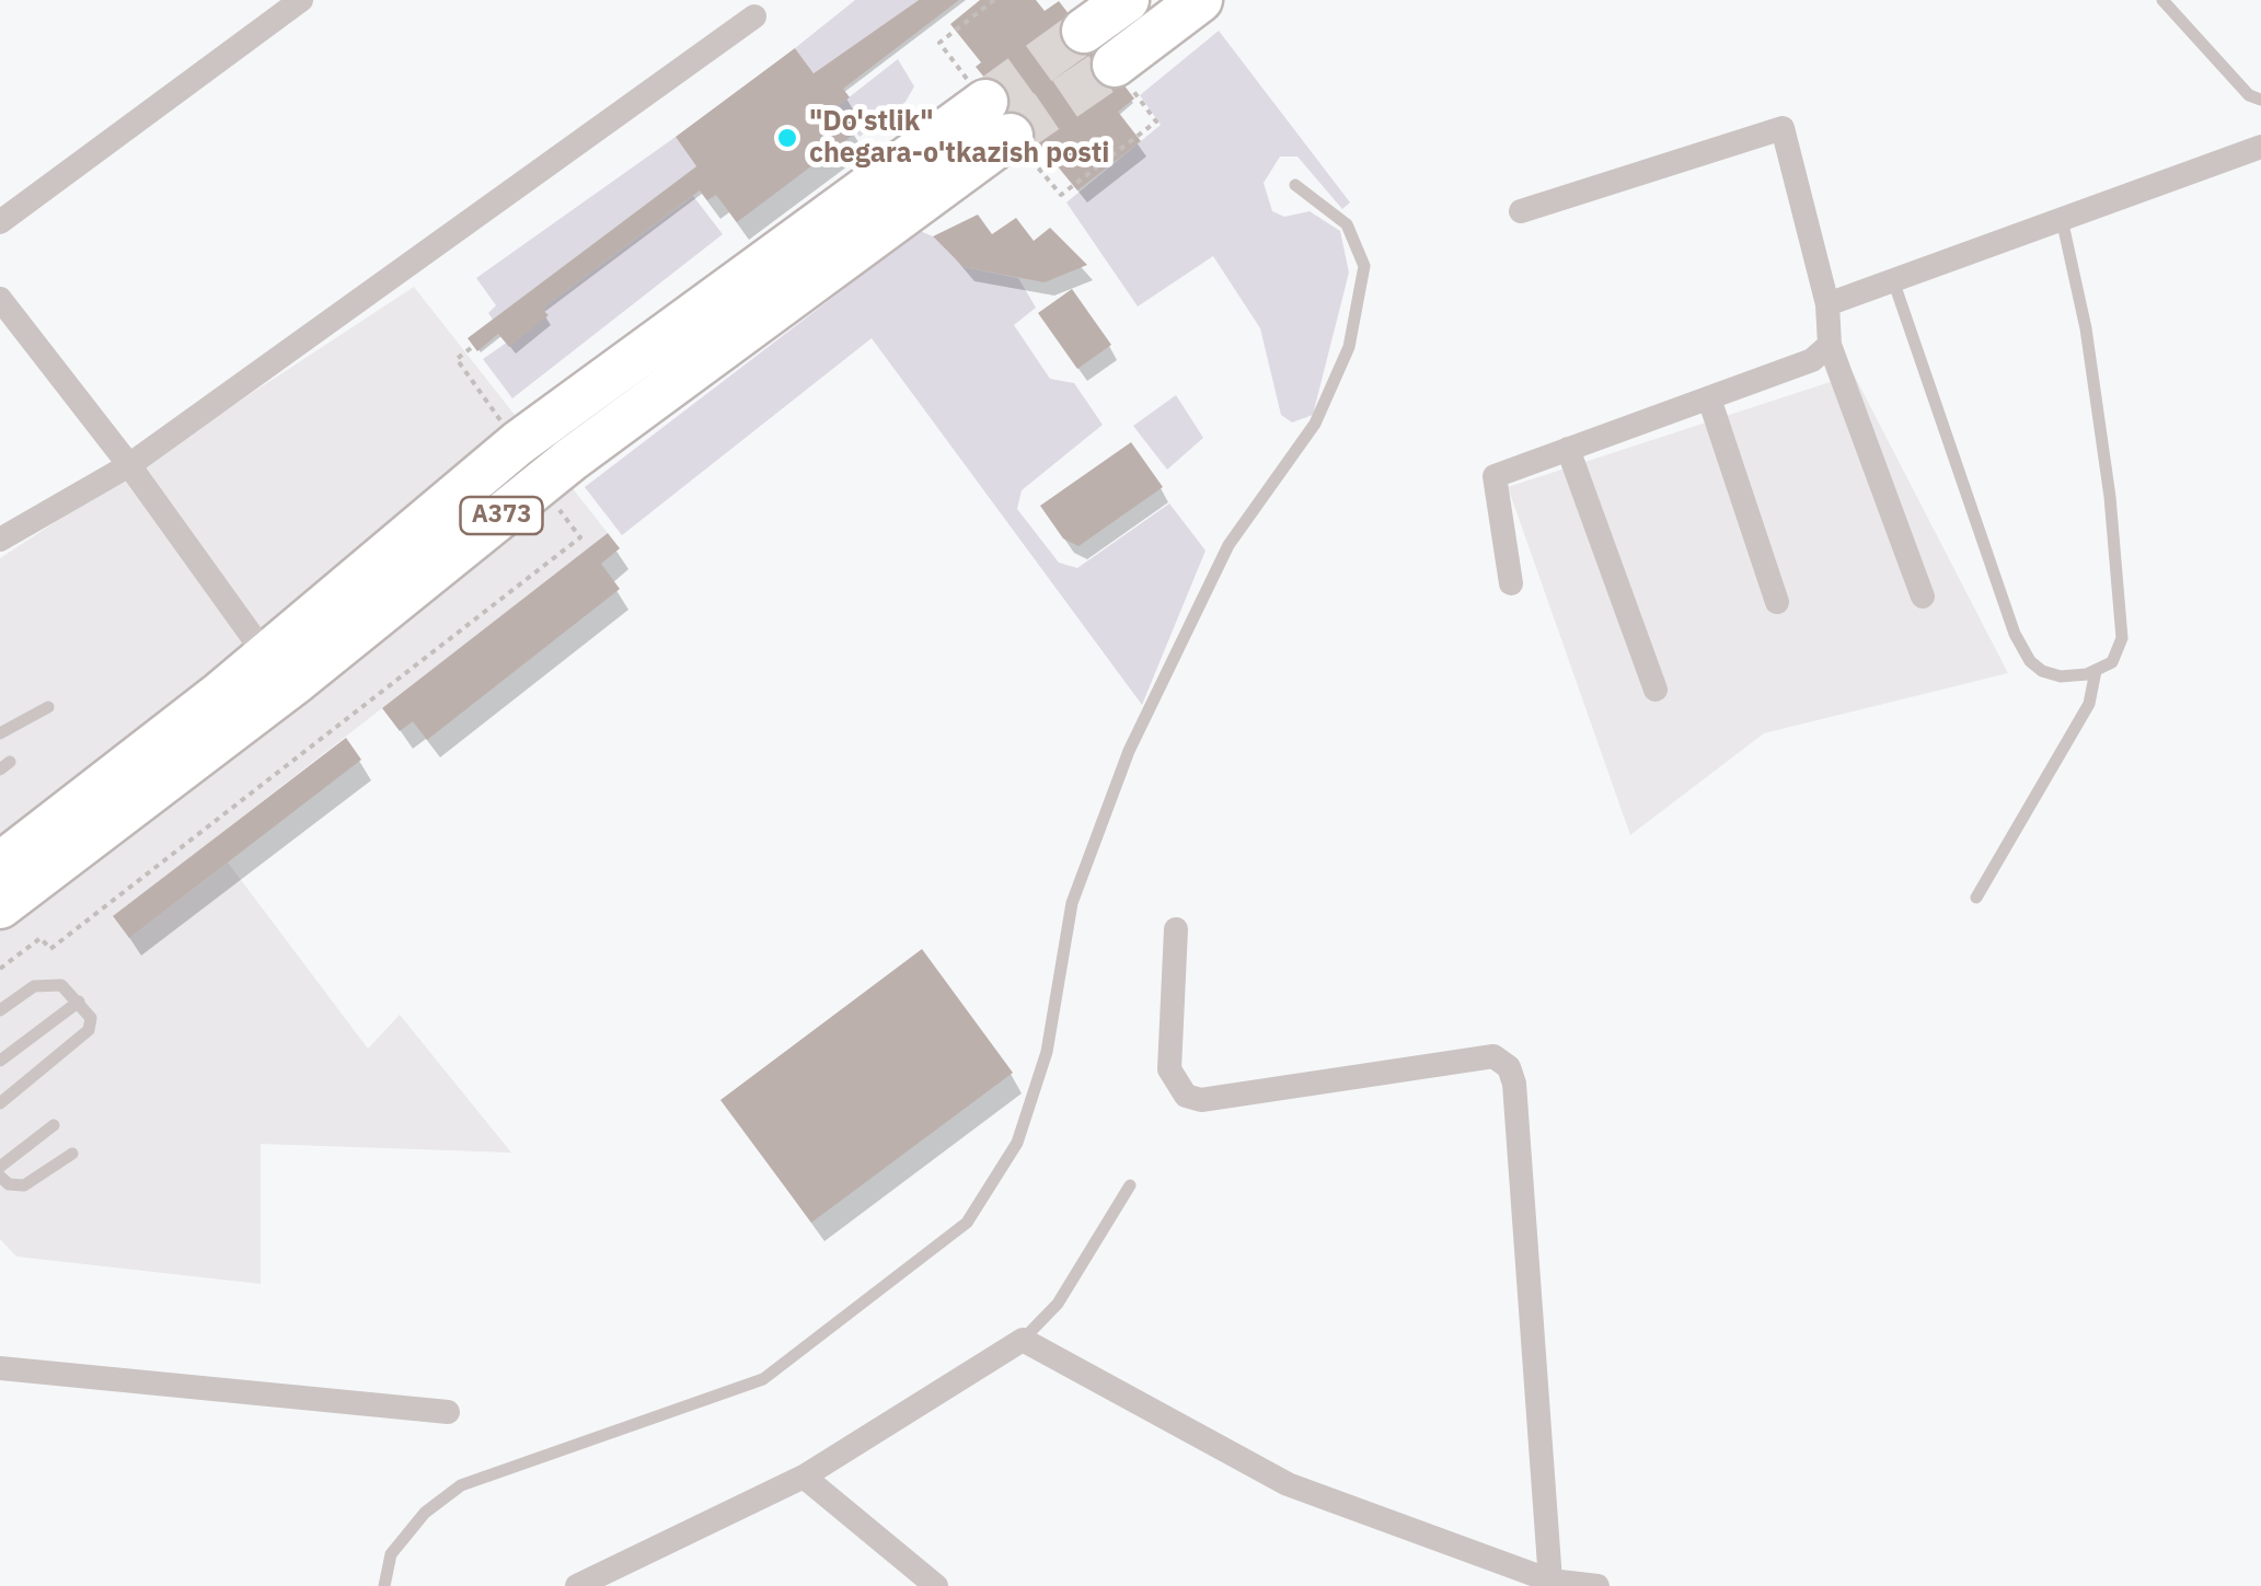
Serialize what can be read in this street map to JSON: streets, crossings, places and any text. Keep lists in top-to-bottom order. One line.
{"streets":{"highway":["A373"]},"places":["\"Do'stlik\" chegara-o'tkazish posti"]}
